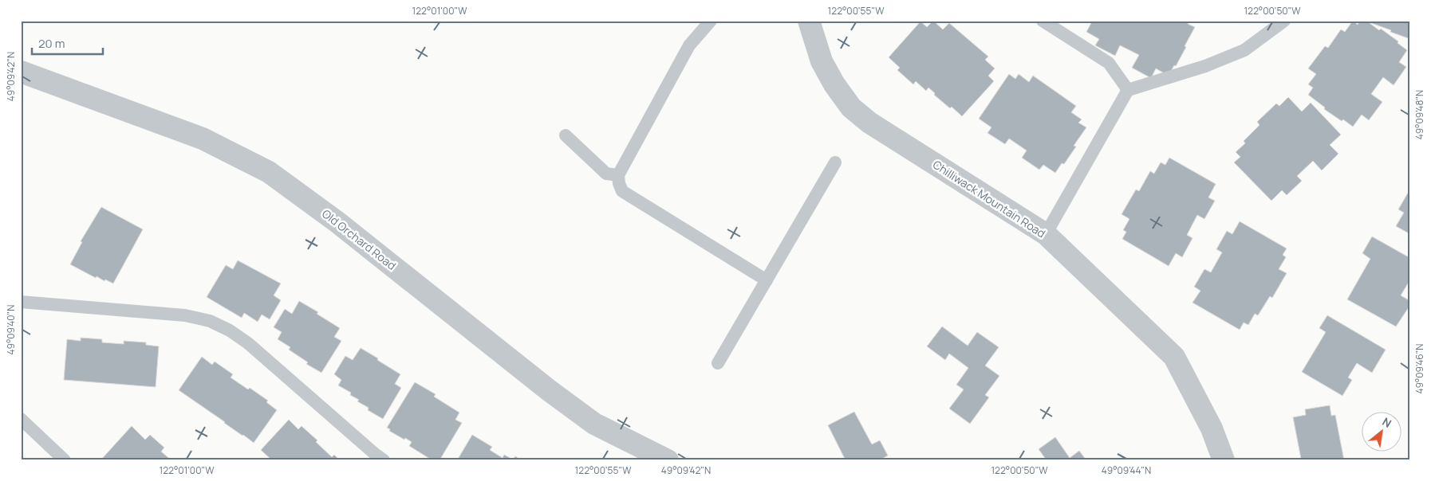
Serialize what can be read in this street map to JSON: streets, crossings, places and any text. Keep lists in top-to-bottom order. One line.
{"streets":{"street":["Chilliwack Mountain Road","Old Orchard Road"]},"scale_bar":"20 m","north":"top right","coordinates":["122°01'00\"W","122°00'55\"W","122°00'50\"W","49°09'42\"N","49°09'48\"N","49°09'40\"N","49°09'46\"N","49°09'44\"N"]}
